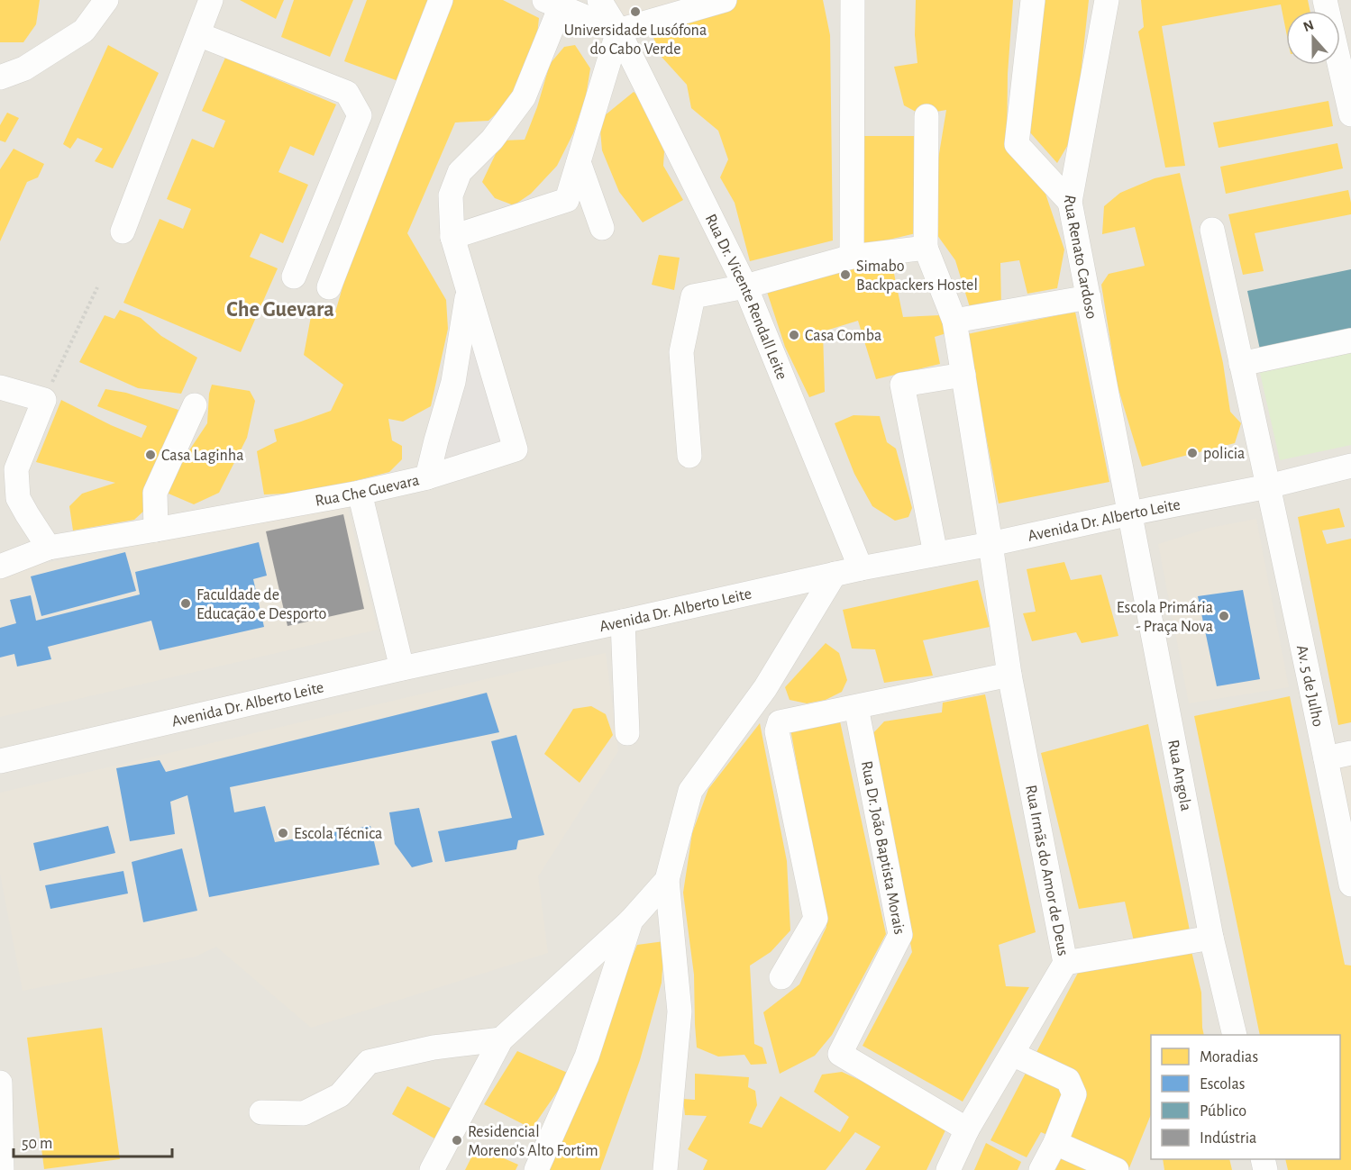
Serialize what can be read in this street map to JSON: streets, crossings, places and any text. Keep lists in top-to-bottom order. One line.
{"streets":{"street":["Rua Renato Cardoso","Rua Dr. Vicente Rendall Leite","Rua Che Guevara","Avenida Dr. Alberto Leite","Av. 5 de Julho","Rua Angola","Rua Dr. João Baptista Morais","Rua Irmãs do Amor de Deus"]},"crossings":[["Rua Renato Cardoso","Avenida Dr. Alberto Leite"],["Rua Renato Cardoso","Rua Angola"],["Rua Dr. Vicente Rendall Leite","Avenida Dr. Alberto Leite"],["Avenida Dr. Alberto Leite","Av. 5 de Julho"],["Avenida Dr. Alberto Leite","Rua Angola"],["Avenida Dr. Alberto Leite","Rua Irmãs do Amor de Deus"],["Rua Dr. João Baptista Morais","Rua Irmãs do Amor de Deus"]],"districts":["Che Guevara"],"places":["Universidade Lusófona do Cabo Verde","Simabo Backpackers Hostel","Casa Comba","policia","Casa Laginha","Faculdade de Educação e Desporto","Escola Primária - Praça Nova","Escola Técnica","Residencial Moreno's Alto Fortim"],"legend":["Moradias","Escolas","Público","Indústria"],"scale_bar":"50 m","north":"top"}
